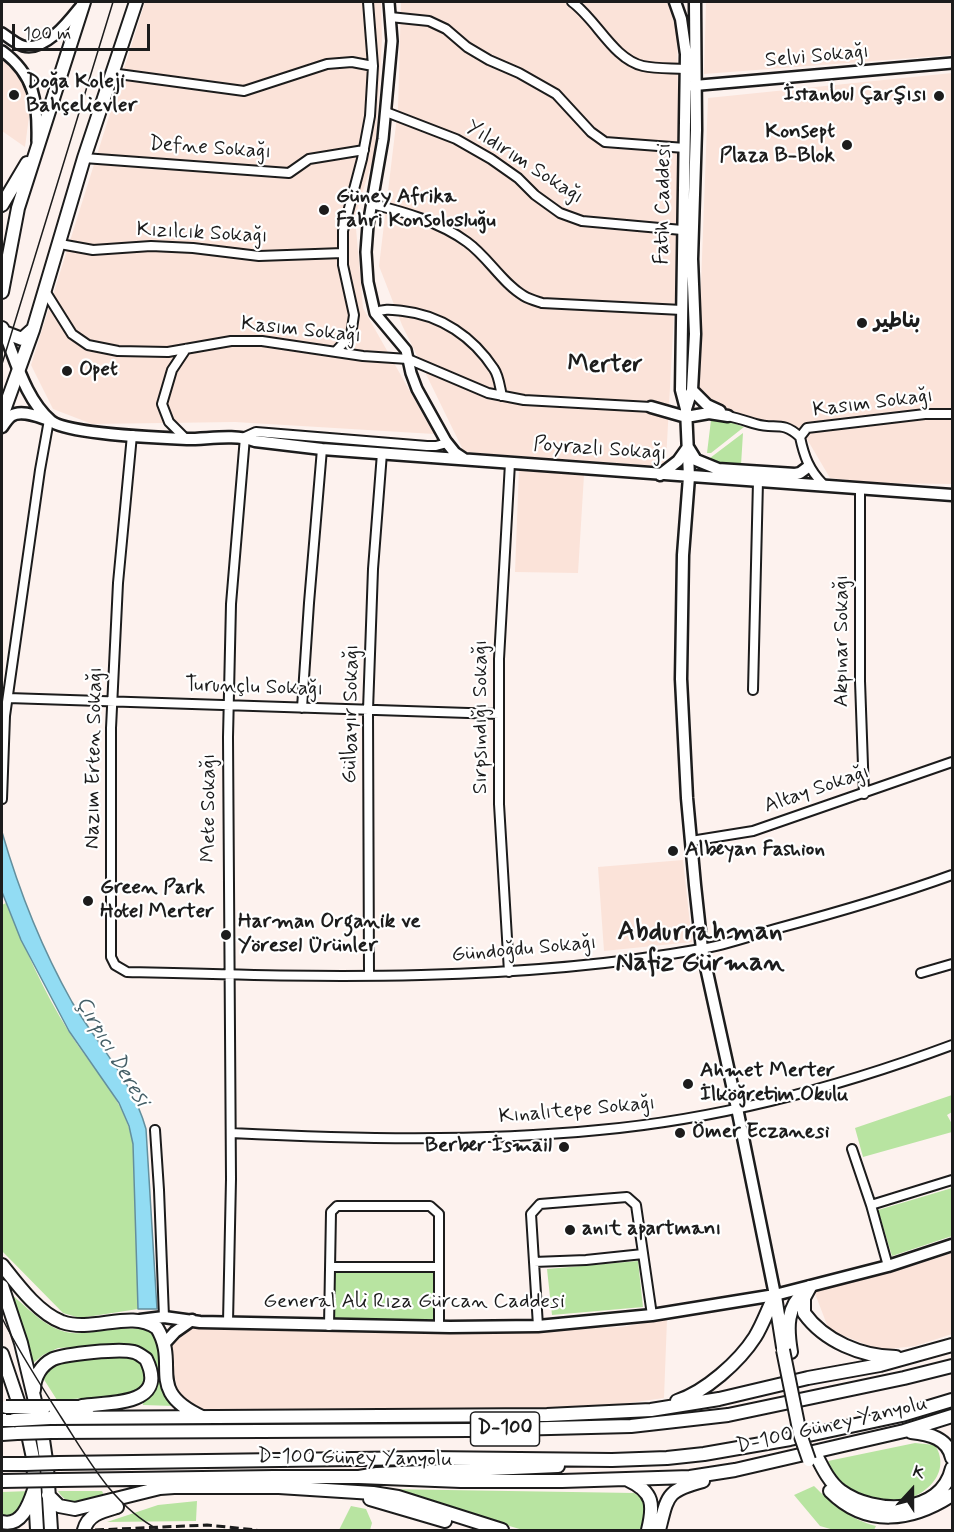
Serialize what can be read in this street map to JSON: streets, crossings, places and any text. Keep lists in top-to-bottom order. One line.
{"streets":{"main road":["Fatih Caddesi","Poyrazlı Sokağı","General Ali Rıza Gürcan Caddesi","D-100 Güney Yanyolu","D-100"],"street":["Selvi Sokağı","Defne Sokağı","Yıldırım Sokağı","Kızılcık Sokağı","Kasım Sokağı","Akpınar Sokağı","Turunçlu Sokağı","Gülbayır Sokağı","Sırpsındığı Sokağı","Nazım Erten Sokağı","Altay Sokağı","Mete Sokağı","Gündoğdu Sokağı","Kınalıtepe Sokağı"]},"crossings":[["Selvi Sokağı","Fatih Caddesi"],["Yıldırım Sokağı","Fatih Caddesi"],["Fatih Caddesi","Poyrazlı Sokağı"],["Fatih Caddesi","Altay Sokağı"],["Fatih Caddesi","Gündoğdu Sokağı"],["Fatih Caddesi","Kınalıtepe Sokağı"],["Fatih Caddesi","General Ali Rıza Gürcan Caddesi"],["Kasım Sokağı","Poyrazlı Sokağı"],["Poyrazlı Sokağı","Akpınar Sokağı"],["Poyrazlı Sokağı","Gülbayır Sokağı"],["Poyrazlı Sokağı","Sırpsındığı Sokağı"],["Poyrazlı Sokağı","Nazım Erten Sokağı"],["Poyrazlı Sokağı","Mete Sokağı"],["Akpınar Sokağı","Altay Sokağı"],["Turunçlu Sokağı","Gülbayır Sokağı"],["Turunçlu Sokağı","Sırpsındığı Sokağı"],["Turunçlu Sokağı","Nazım Erten Sokağı"],["Turunçlu Sokağı","Mete Sokağı"],["Gülbayır Sokağı","Gündoğdu Sokağı"],["Sırpsındığı Sokağı","Gündoğdu Sokağı"],["Nazım Erten Sokağı","Mete Sokağı"],["Nazım Erten Sokağı","Gündoğdu Sokağı"],["Mete Sokağı","Gündoğdu Sokağı"],["Mete Sokağı","Kınalıtepe Sokağı"],["Mete Sokağı","General Ali Rıza Gürcan Caddesi"]],"districts":["Merter","Abdurrahman Nafiz Gürman"],"water":["Çırpıcı Deresi"],"places":["Doğa Koleji Bahçelievler","İstanbul Çarşısı","Konsept Plaza B-Blok","Güney Afrika Fahri Konsolosluğu","بناطير","Opet","Albeyan Fashion","Green Park Hotel Merter","Harman Organik ve Yöresel Ürünler","Ahmet Merter İlköğretim Okulu","Ömer Eczanesi","Berber İsmail","anıt apartmanı"],"scale_bar":"100 m","north":"top"}
